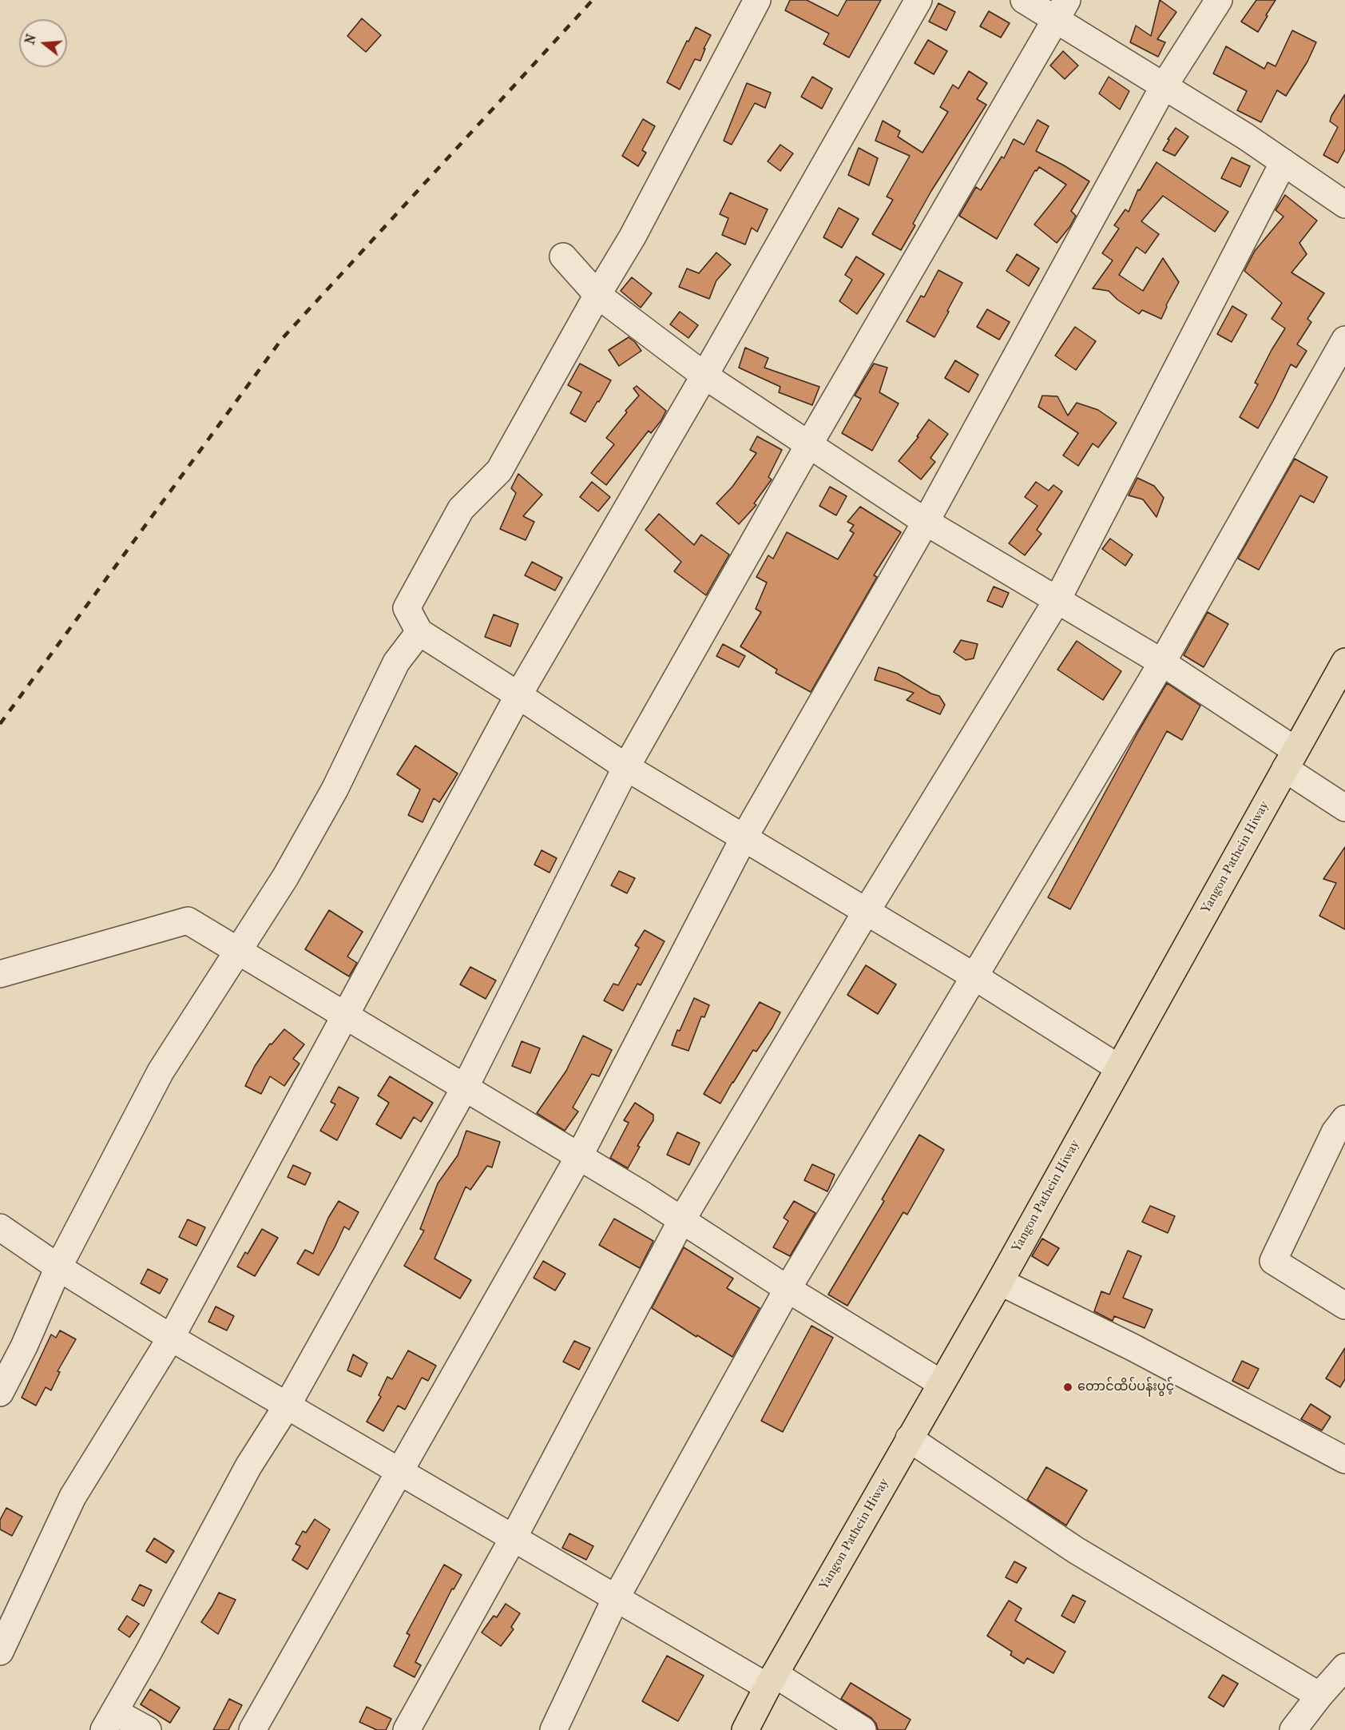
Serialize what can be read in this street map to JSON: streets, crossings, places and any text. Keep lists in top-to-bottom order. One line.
{"streets":{"highway":["Yangon-Pathein Hiway"]},"places":["တောင်ထိပ်ပန်းပွင့်"],"north":"left"}
